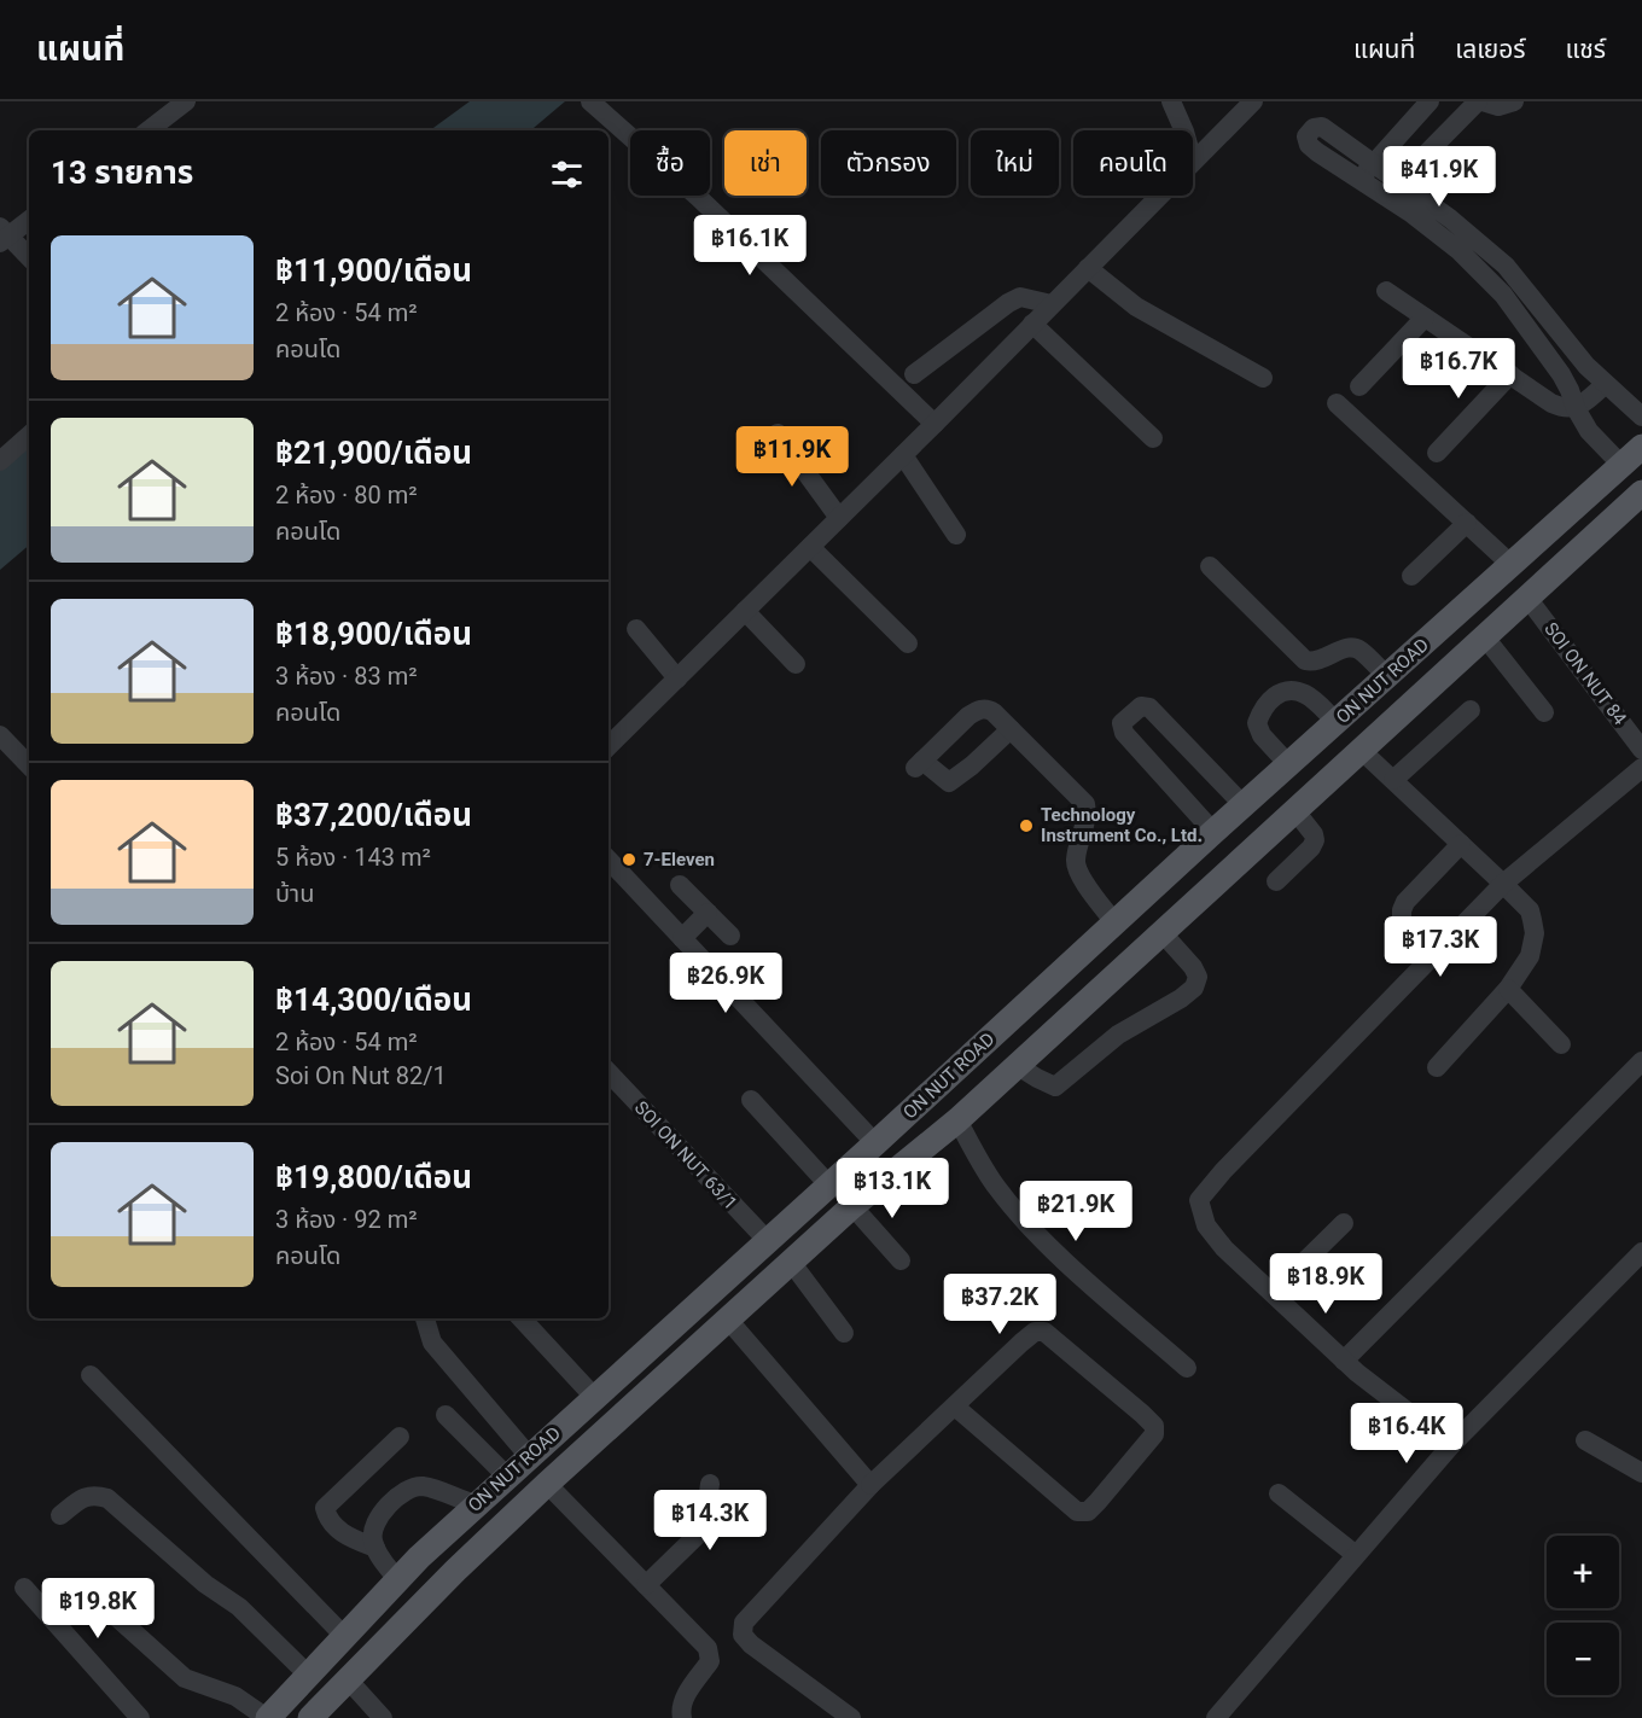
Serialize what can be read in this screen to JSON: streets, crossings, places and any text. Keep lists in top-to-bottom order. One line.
{"streets":{"main road":["ON NUT ROAD"],"street":["SOI ON NUT 84","SOI ON NUT 63/1"]},"crossings":[["SOI ON NUT 84","ON NUT ROAD"],["ON NUT ROAD","SOI ON NUT 63/1"]],"places":["Technology Instrument Co., Ltd.","7-Eleven"],"page":{"header":"แผนที่","nav":["แผนที่","เลเยอร์","แชร์"],"chip":["ซื้อ","เช่า","ตัวกรอง","ใหม่","คอนโด"],"heading":"13 รายการ","price":["฿41.9K","฿16.1K","฿16.7K","฿11.9K","฿17.3K","฿26.9K","฿13.1K","฿21.9K","฿18.9K","฿37.2K","฿16.4K","฿14.3K","฿19.8K"],"list":[{"name":"฿11,900/เดือน","note":"2 ห้อง · 54 m² · คอนโด"},{"name":"฿21,900/เดือน","note":"2 ห้อง · 80 m² · คอนโด"},{"name":"฿18,900/เดือน","note":"3 ห้อง · 83 m² · คอนโด"},{"name":"฿37,200/เดือน","note":"5 ห้อง · 143 m² · บ้าน"},{"name":"฿14,300/เดือน","note":"2 ห้อง · 54 m² · Soi On Nut 82/1"},{"name":"฿19,800/เดือน","note":"3 ห้อง · 92 m² · คอนโด"}],"map_buttons":["+","−"]}}
